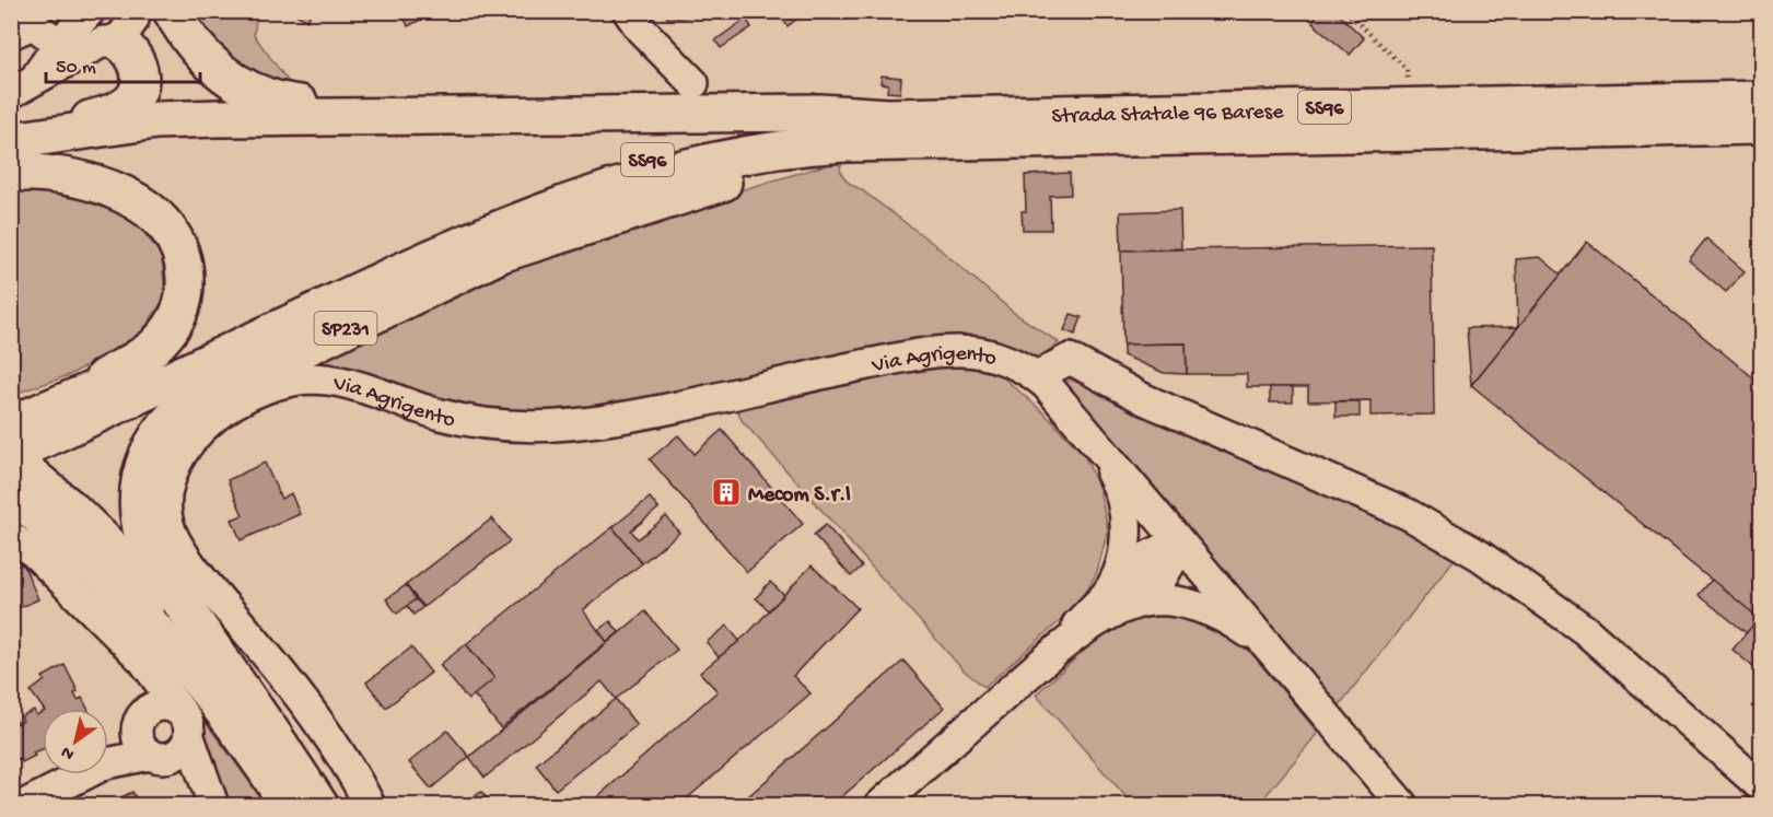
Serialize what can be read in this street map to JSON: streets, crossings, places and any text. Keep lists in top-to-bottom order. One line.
{"streets":{"main road":["SS96","Strada Statale 96 Barese","SP231"],"street":["Via Agrigento"]},"crossings":[["SS96","Strada Statale 96 Barese"],["SS96","SP231"],["Strada Statale 96 Barese","SP231"]],"places":{"building":["Mecom S.r.l"]},"scale_bar":"50 m","north":"bottom left"}
